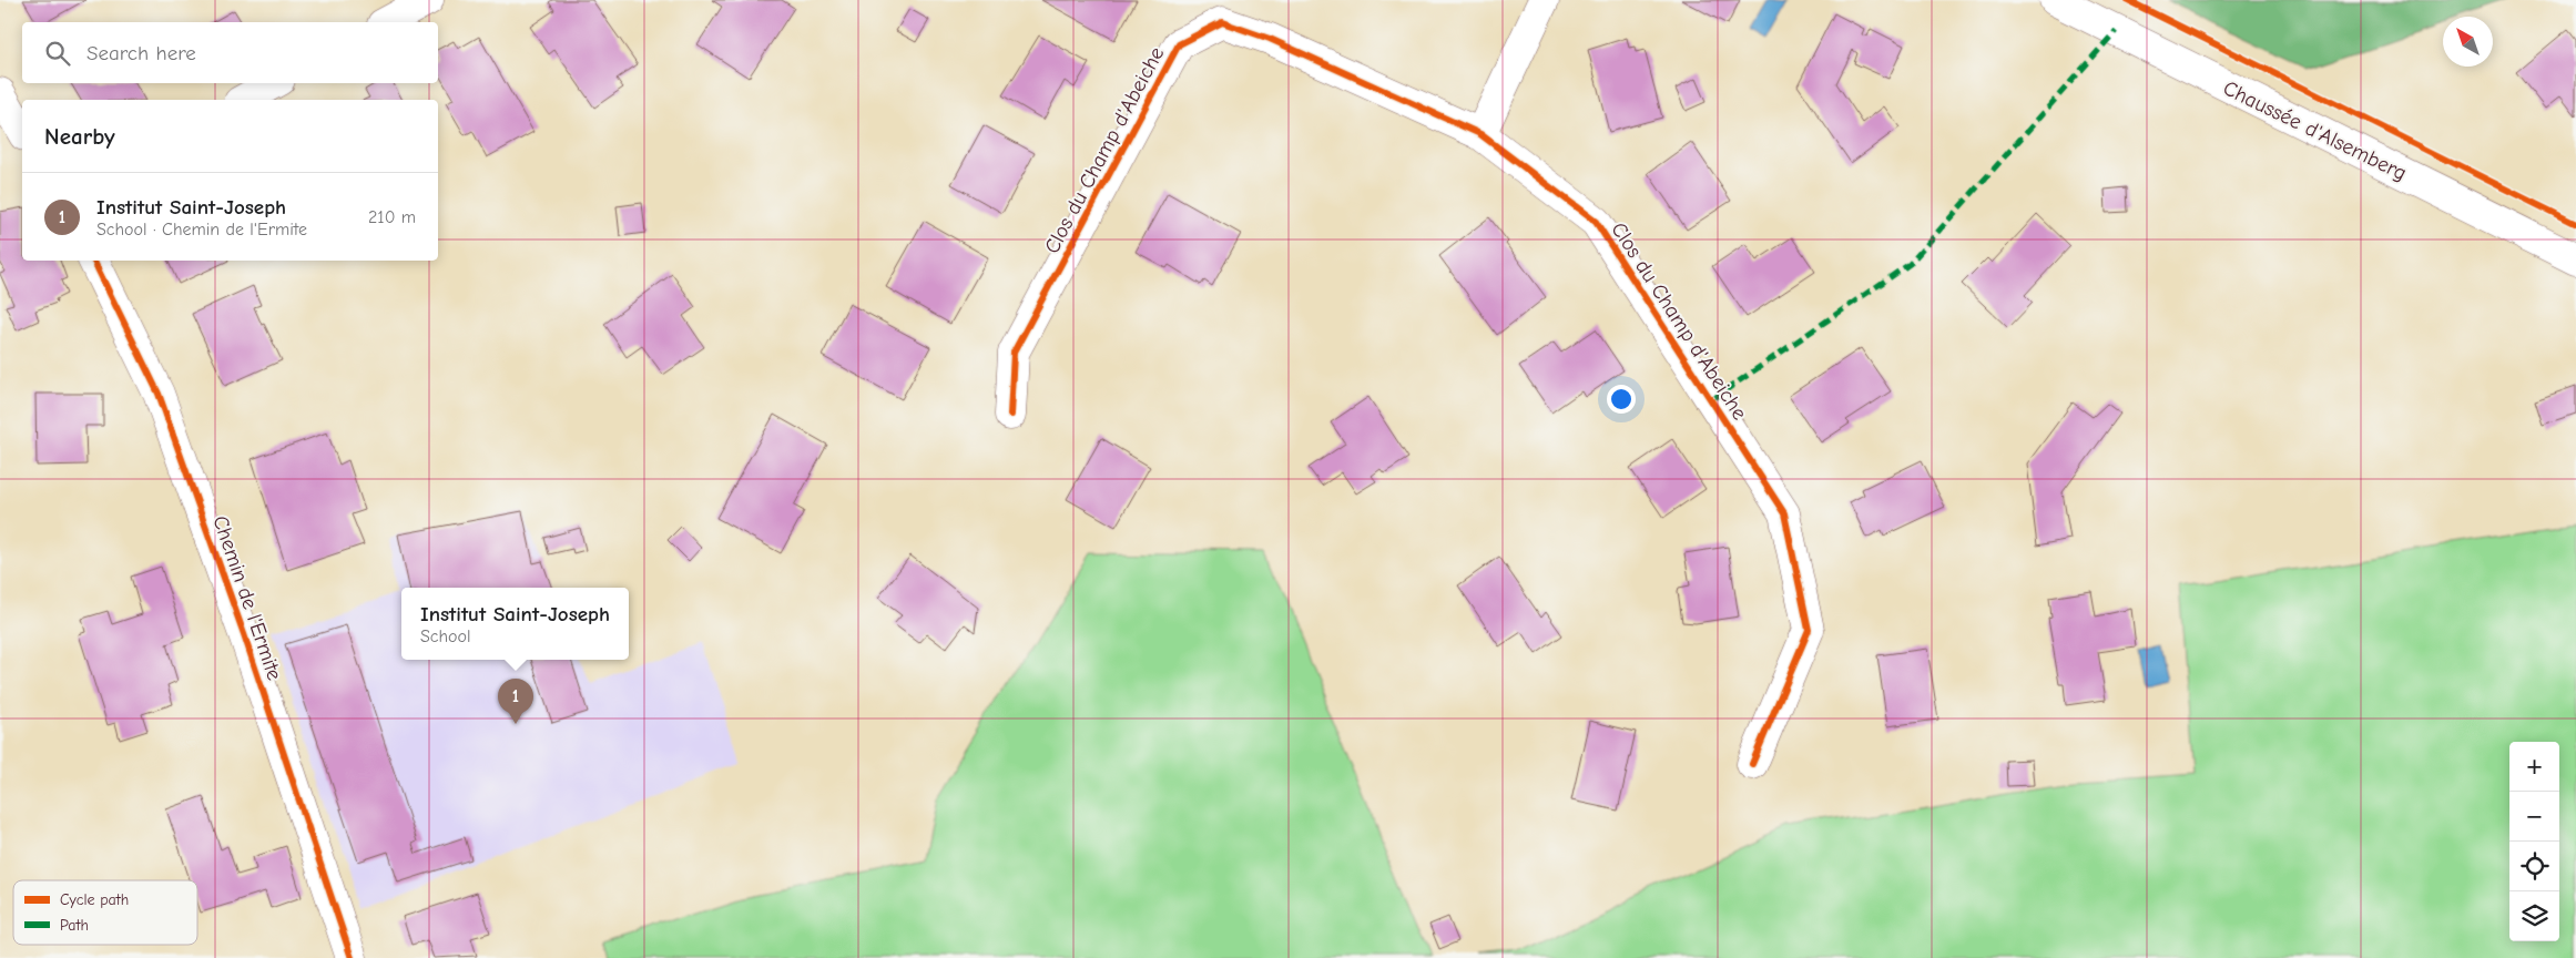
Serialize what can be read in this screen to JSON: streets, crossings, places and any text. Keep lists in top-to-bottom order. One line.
{"streets":{"street":["Chaussée d'Alsemberg","Clos du Champ d'Abeiche","Chemin de l'Ermite"]},"legend":["Cycle path","Path"],"north":"top left","page":{"search":"Search here","heading":"Nearby","list":[{"mark":"1","name":"Institut Saint-Joseph","note":"School · Chemin de l'Ermite","value":"210 m"}],"popup":["Institut Saint-Joseph","School"],"pins":"1","map_buttons":["+","−"]}}
